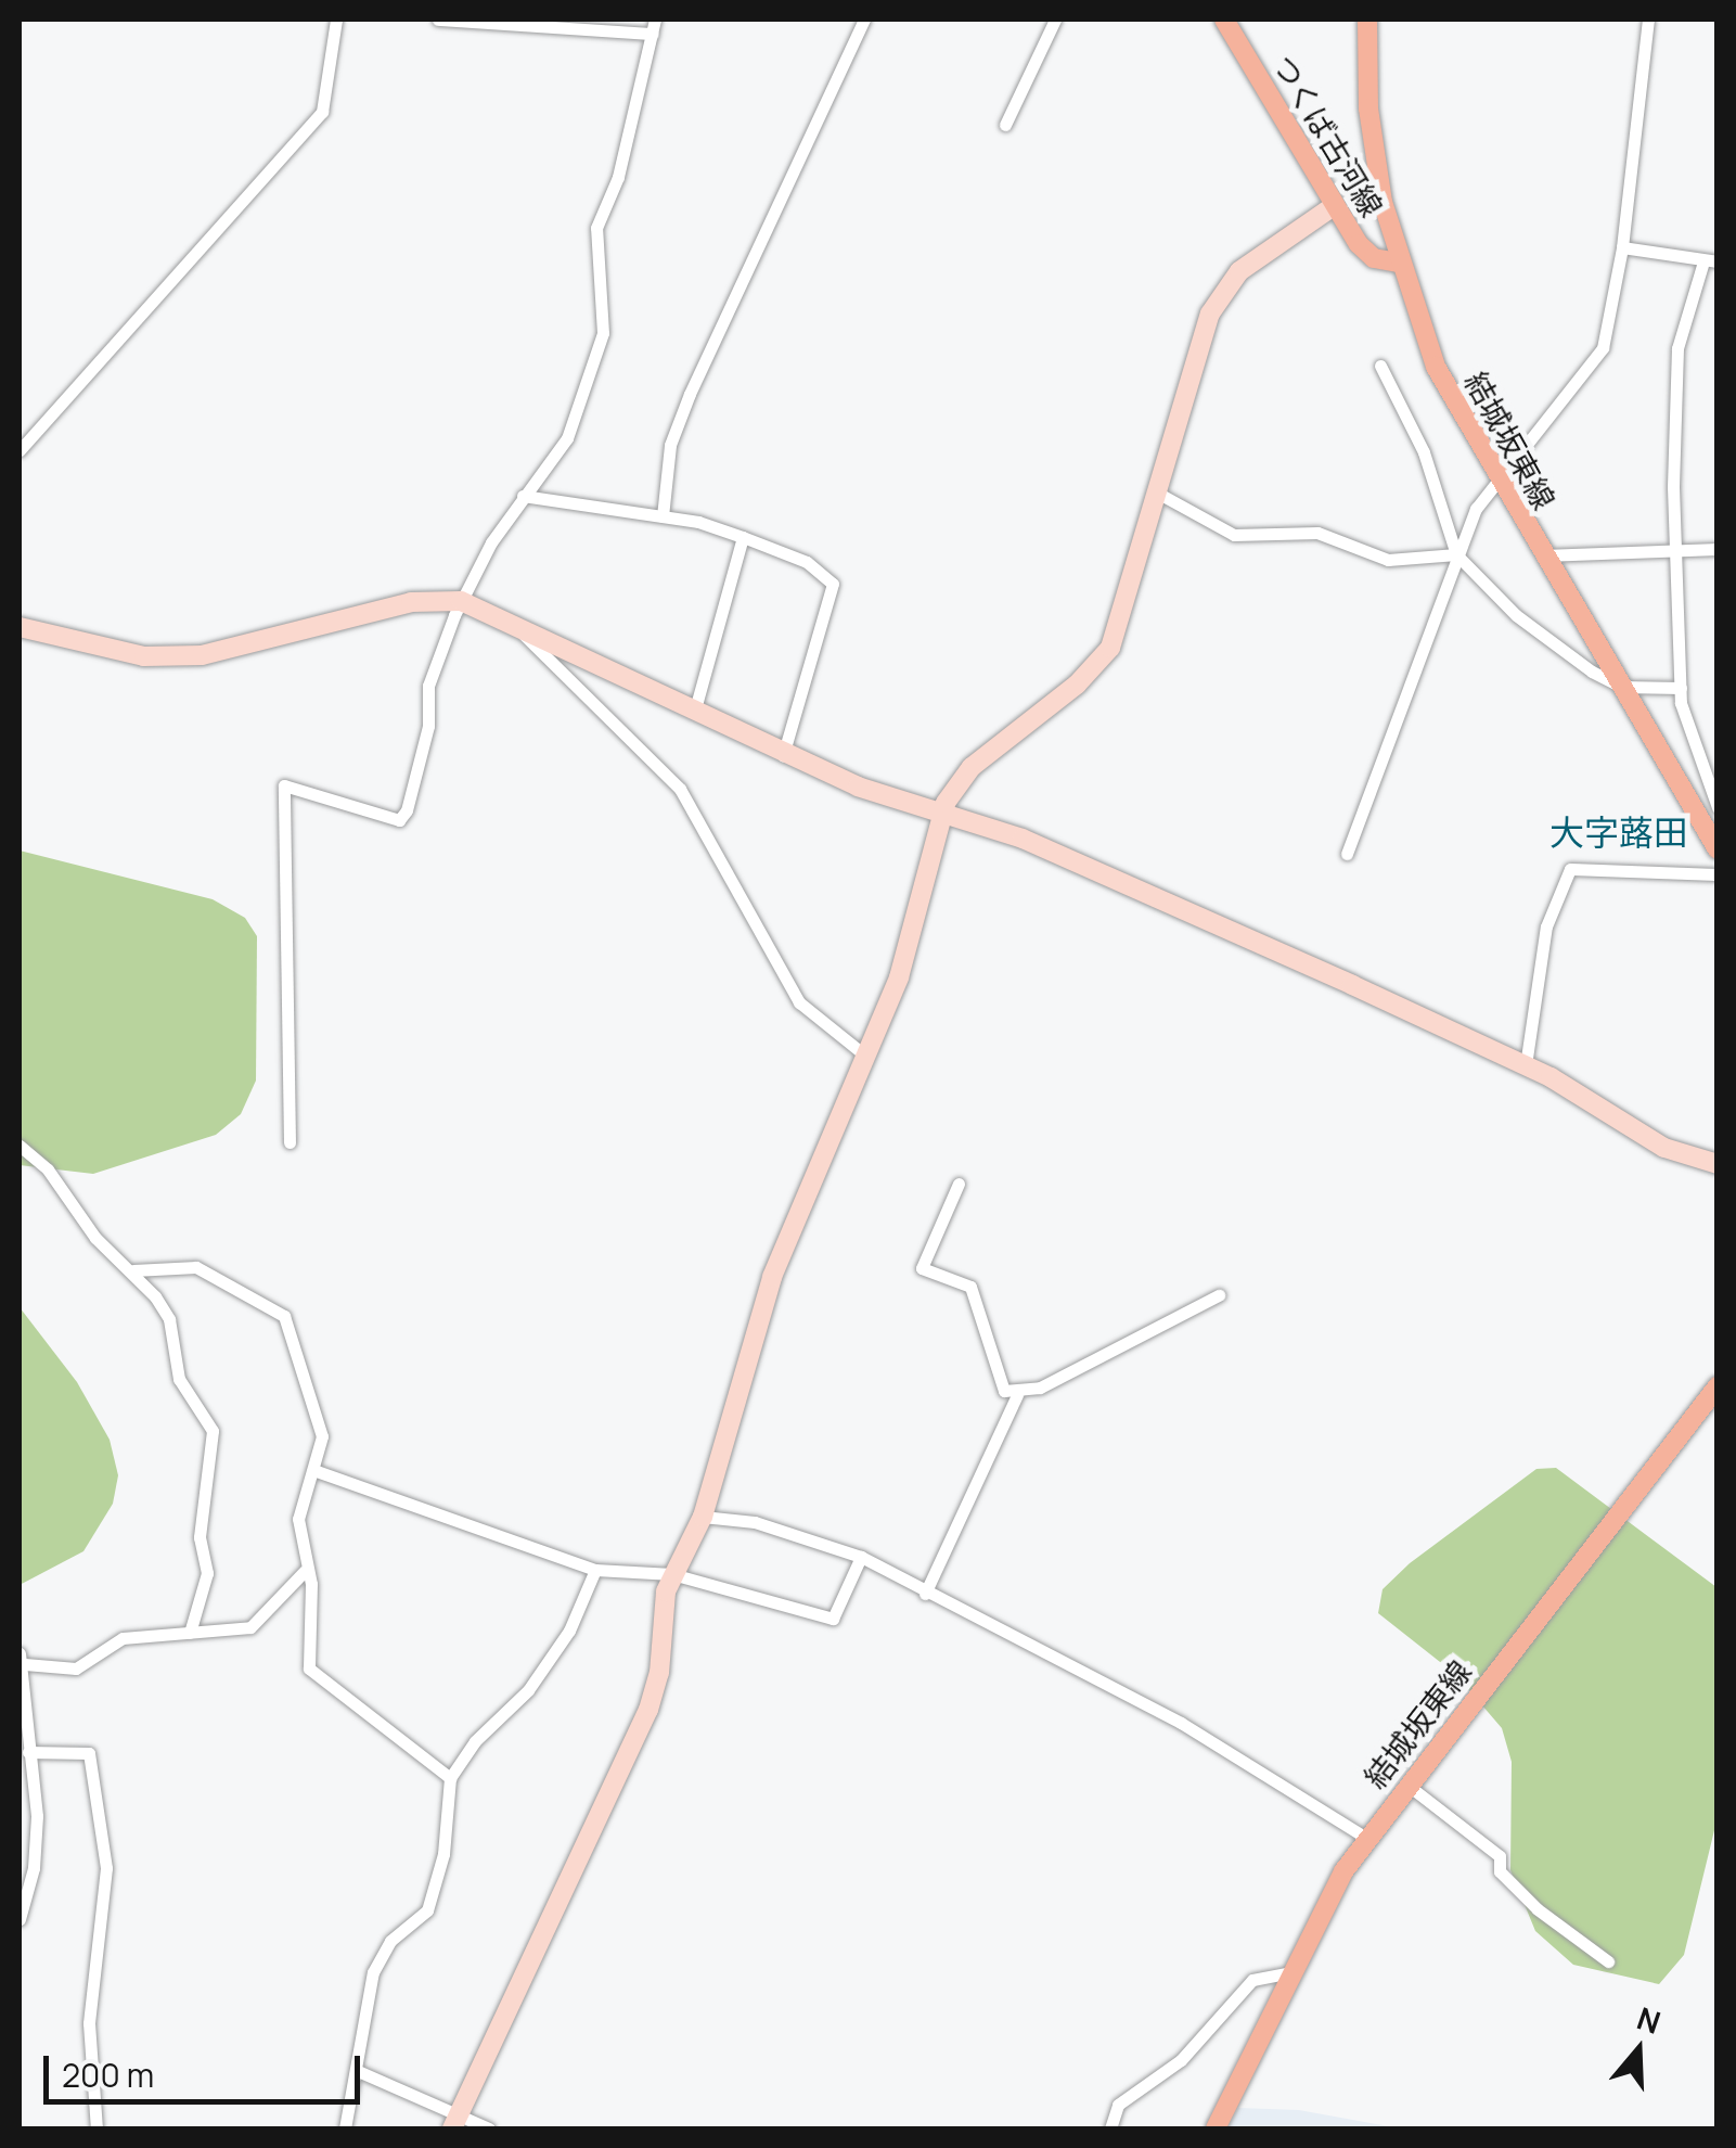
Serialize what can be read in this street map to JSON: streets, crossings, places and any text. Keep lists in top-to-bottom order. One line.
{"streets":{"main road":["つくば古河線","結城坂東線"]},"crossings":[["つくば古河線","結城坂東線"]],"districts":["大字蕗田"],"scale_bar":"200 m","north":"top"}
